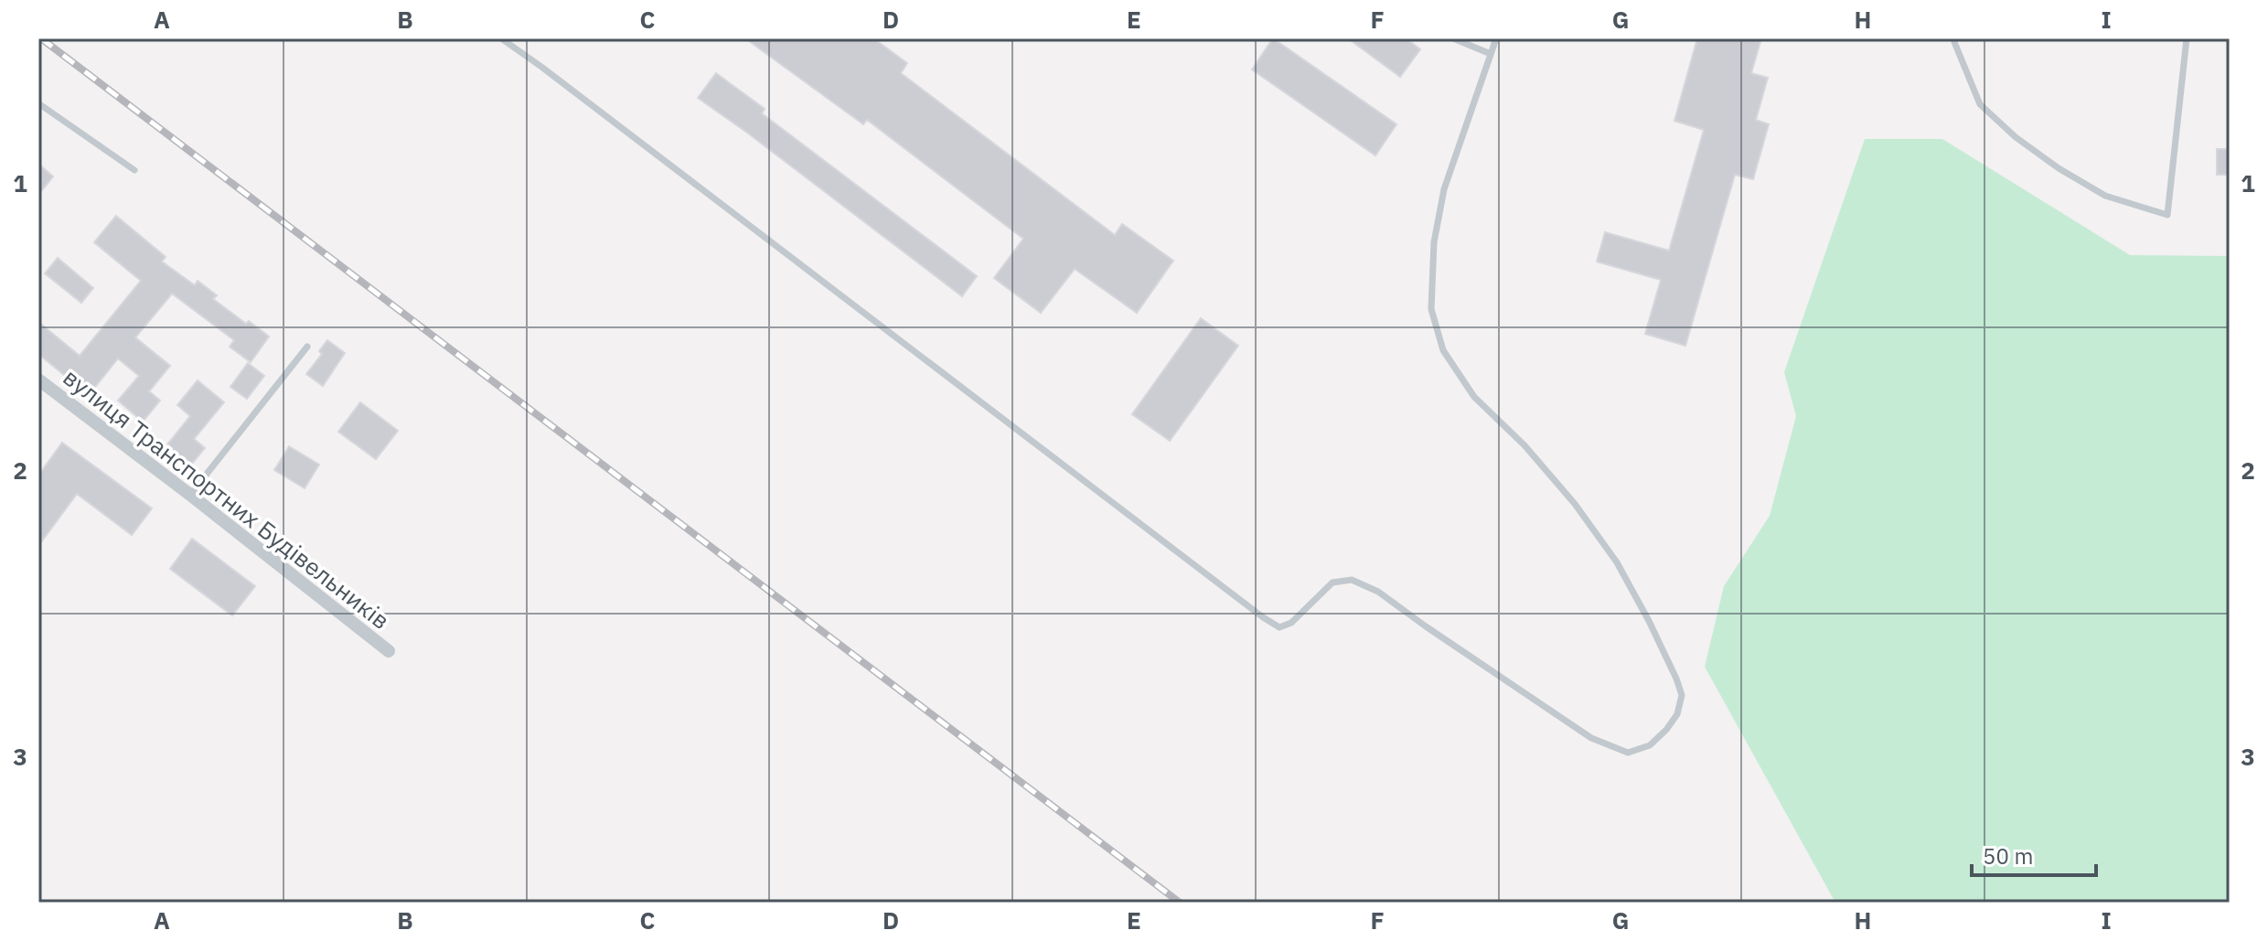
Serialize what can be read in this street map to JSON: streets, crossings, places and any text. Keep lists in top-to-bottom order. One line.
{"streets":{"street":["вулиця Транспортних Будівельників"]},"scale_bar":"50 m","grid":{"columns":["A","B","C","D","E","F","G","H","I"],"rows":["1","2","3"]}}
